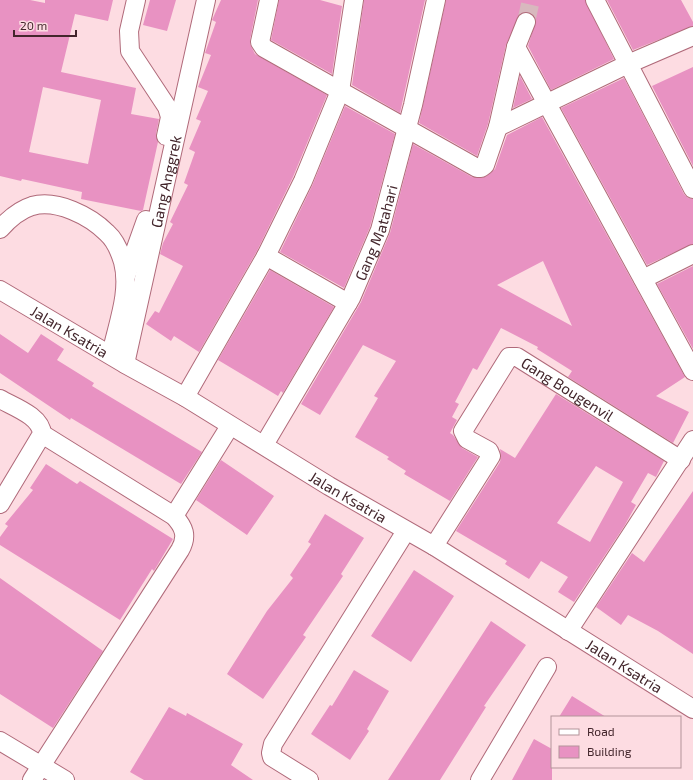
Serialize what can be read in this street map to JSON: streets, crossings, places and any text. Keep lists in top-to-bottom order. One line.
{"streets":{"street":["Gang Anggrek","Gang Matahari","Jalan Ksatria","Gang Bougenvil"]},"crossings":[["Gang Anggrek","Jalan Ksatria"],["Gang Matahari","Jalan Ksatria"],["Jalan Ksatria","Gang Bougenvil"]],"legend":["Road","Building"],"scale_bar":"20 m"}
